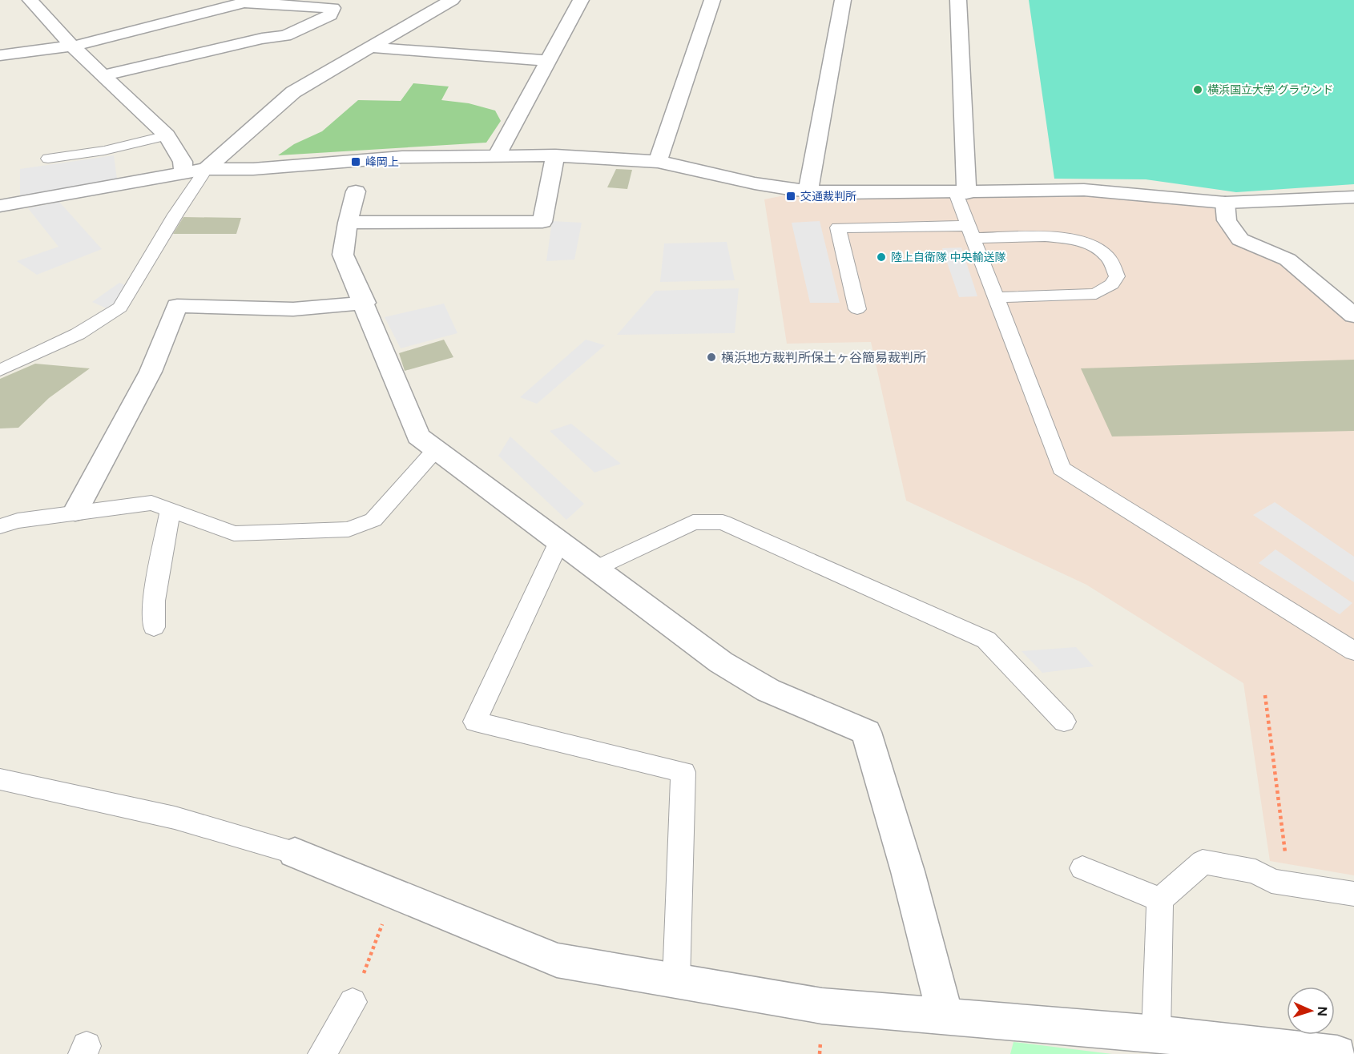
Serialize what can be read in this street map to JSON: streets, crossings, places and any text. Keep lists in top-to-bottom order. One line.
{"places":{"other":["横浜国立大学 グラウンド","陸上自衛隊 中央輸送隊","横浜地方裁判所保土ヶ谷簡易裁判所"],"transit":["峰岡上","交通裁判所"]},"north":"right"}
